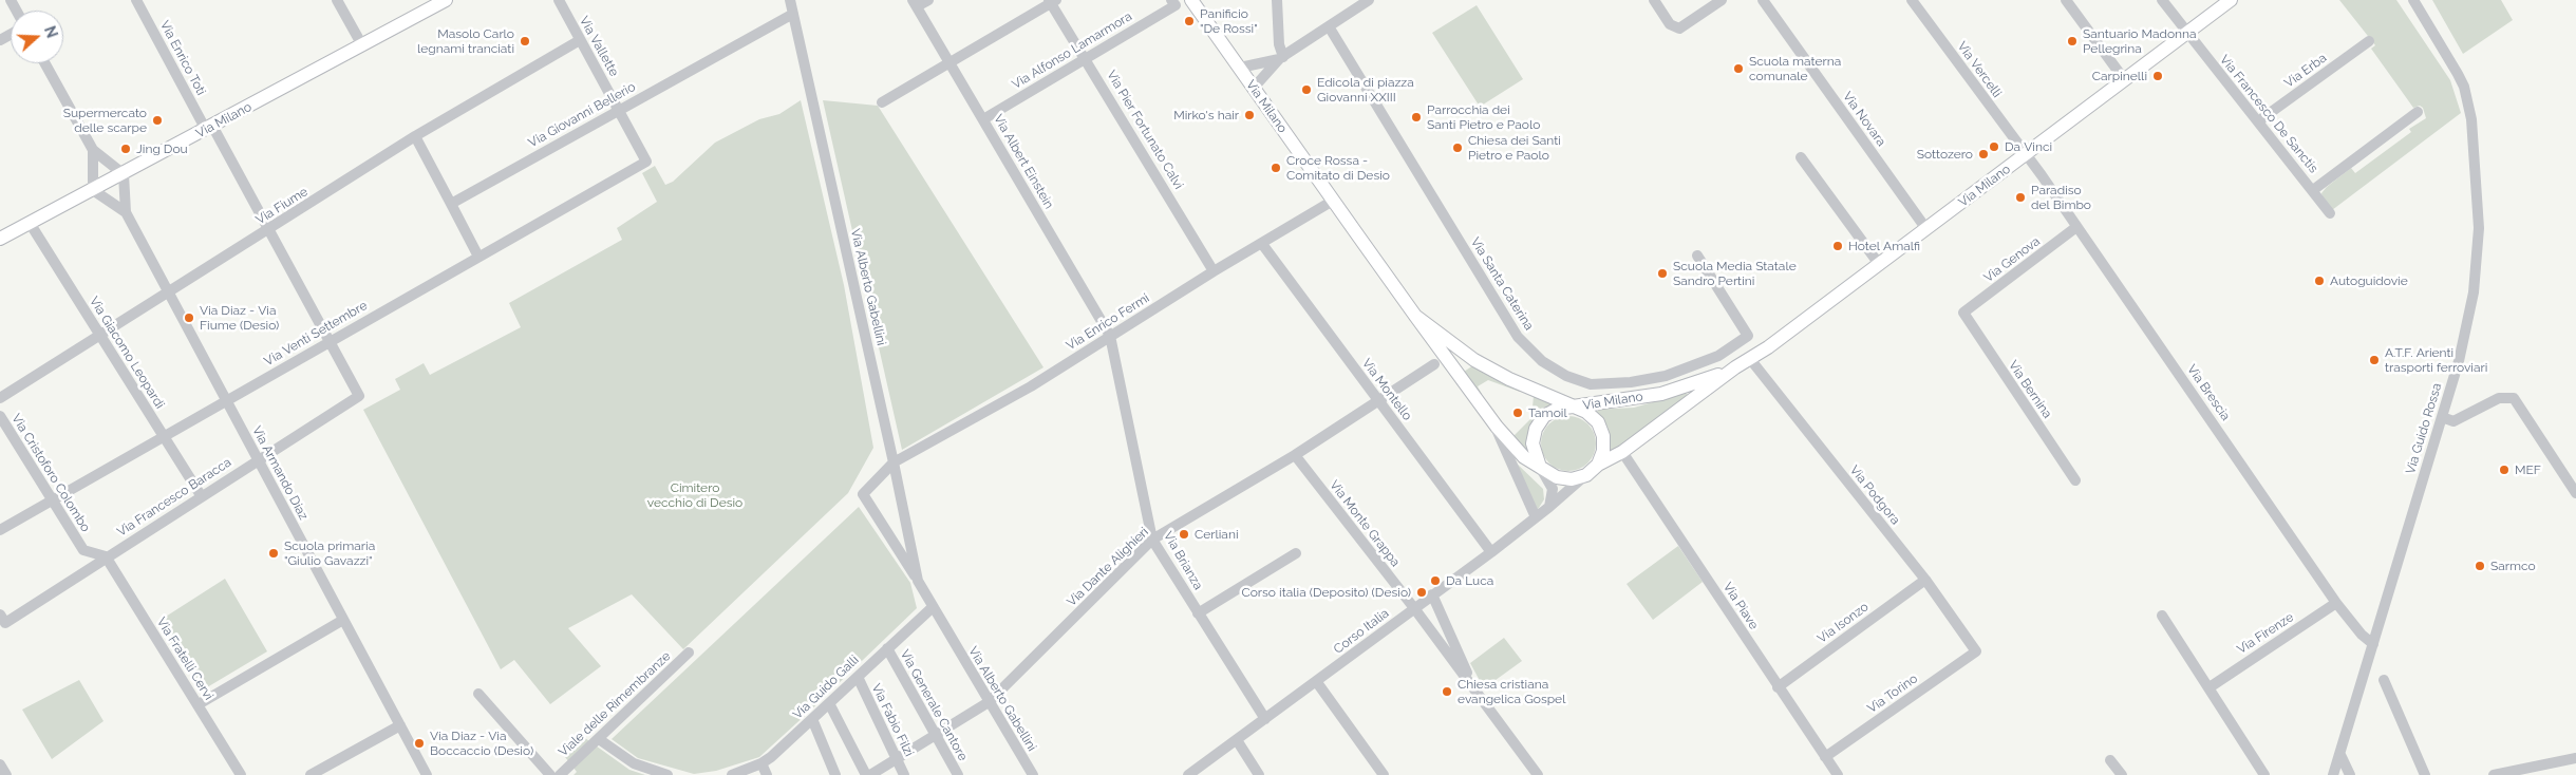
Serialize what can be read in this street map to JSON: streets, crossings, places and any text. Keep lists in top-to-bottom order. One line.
{"streets":{"main road":["Via Milano"],"street":["Via Vallette","Via Alfonso Lamarmora","Via Enrico Toti","Via Vercelli","Via Erba","Via Francesco De Sanctis","Via Giovanni Bellerio","Via Novara","Via Pier Fortunato Calvi","Via Albert Einstein","Via Fiume","Via Genova","Via Santa Caterina","Via Alberto Gabellini","Via Enrico Fermi","Via Venti Settembre","Via Giacomo Leopardi","Via Montello","Via Bernina","Via Brescia","Via Guido Rossa","Via Cristoforo Colombo","Via Armando Diaz","Via Podgora","Via Francesco Baracca","Via Monte Grappa","Via Brianza","Via Dante Alighieri","Via Piave","Via Isonzo","Corso Italia","Via Firenze","Via Fratelli Cervi","Via Guido Galli","Via Torino","Viale delle Rimembranze","Via Generale Cantore","Via Fabio Filzi"]},"crossings":[["Via Vallette","Via Giovanni Bellerio"],["Via Vallette","Via Fiume"],["Via Vallette","Via Venti Settembre"],["Via Alfonso Lamarmora","Via Pier Fortunato Calvi"],["Via Alfonso Lamarmora","Via Albert Einstein"],["Via Enrico Toti","Via Milano"],["Via Enrico Toti","Via Fiume"],["Via Enrico Toti","Via Venti Settembre"],["Via Enrico Toti","Via Francesco Baracca"],["Via Vercelli","Via Milano"],["Via Vercelli","Via Brescia"],["Via Erba","Via Francesco De Sanctis"],["Via Milano","Via Francesco De Sanctis"],["Via Milano","Via Novara"],["Via Milano","Via Enrico Fermi"],["Via Milano","Via Giacomo Leopardi"],["Via Milano","Via Brescia"],["Via Milano","Via Armando Diaz"],["Via Milano","Via Podgora"],["Via Milano","Via Piave"],["Via Milano","Corso Italia"],["Via Giovanni Bellerio","Via Alberto Gabellini"],["Via Pier Fortunato Calvi","Via Enrico Fermi"],["Via Albert Einstein","Via Enrico Fermi"],["Via Albert Einstein","Via Brianza"],["Via Fiume","Via Giacomo Leopardi"],["Via Fiume","Via Armando Diaz"],["Via Genova","Via Bernina"],["Via Genova","Via Brescia"],["Via Alberto Gabellini","Via Enrico Fermi"],["Via Alberto Gabellini","Via Dante Alighieri"],["Via Alberto Gabellini","Via Guido Galli"],["Via Enrico Fermi","Via Montello"],["Via Enrico Fermi","Via Brianza"],["Via Venti Settembre","Via Giacomo Leopardi"],["Via Venti Settembre","Via Cristoforo Colombo"],["Via Venti Settembre","Via Armando Diaz"],["Via Giacomo Leopardi","Via Francesco Baracca"],["Via Montello","Via Dante Alighieri"],["Via Montello","Corso Italia"],["Via Brescia","Via Guido Rossa"],["Via Brescia","Via Firenze"],["Via Cristoforo Colombo","Via Francesco Baracca"],["Via Cristoforo Colombo","Via Fratelli Cervi"],["Via Armando Diaz","Via Francesco Baracca"],["Via Podgora","Via Isonzo"],["Via Podgora","Via Torino"],["Via Francesco Baracca","Via Fratelli Cervi"],["Via Monte Grappa","Via Dante Alighieri"],["Via Monte Grappa","Corso Italia"],["Via Brianza","Via Dante Alighieri"],["Via Brianza","Corso Italia"],["Via Dante Alighieri","Via Generale Cantore"],["Via Dante Alighieri","Via Fabio Filzi"],["Via Piave","Via Isonzo"],["Via Piave","Via Torino"],["Via Guido Galli","Via Generale Cantore"],["Via Guido Galli","Via Fabio Filzi"]],"parks":["Cimitero vecchio di Desio"],"places":["Panificio \"De Rossi\"","Masolo Carlo legnami tranciati","Santuario Madonna Pellegrina","Scuola materna comunale","Carpinelli","Edicola di piazza Giovanni XXIII","Mirko's hair","Parrocchia dei Santi Pietro e Paolo","Supermercato delle scarpe","Da Vinci","Chiesa dei Santi Pietro e Paolo","Jing Dou","Sottozero","Croce Rossa - Comitato di Desio","Paradiso del Bimbo","Hotel Amalfi","Scuola Media Statale Sandro Pertini","Autoguidovie","Via Diaz - Via Fiume (Desio)","A.T.F. Arienti trasporti ferroviari","Tamoil","MEF","Cerliani","Scuola primaria \"Giulio Gavazzi\"","Sarmco","Da Luca","Corso italia (Deposito) (Desio)","Chiesa cristiana evangelica Gospel","Via Diaz - Via Boccaccio (Desio)"],"north":"right"}
